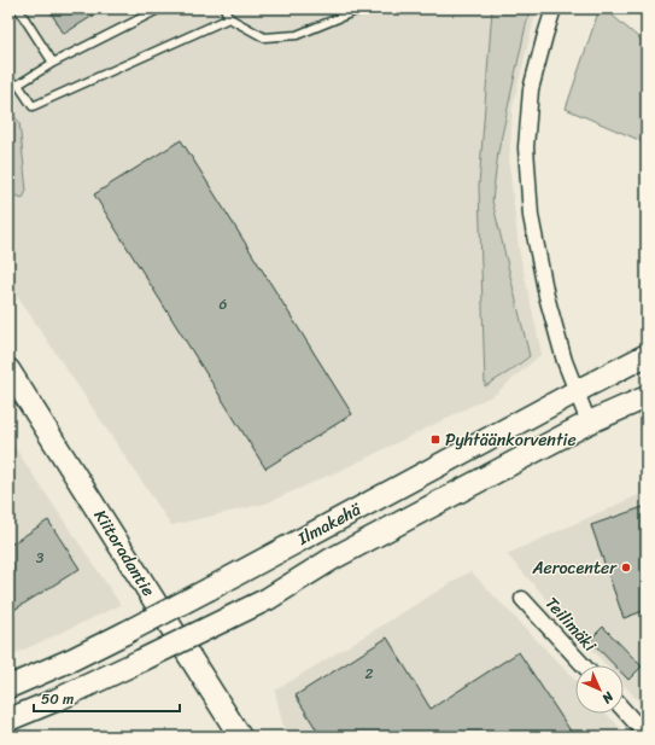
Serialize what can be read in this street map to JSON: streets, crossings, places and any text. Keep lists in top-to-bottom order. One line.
{"streets":{"main road":["Ilmakehä","Kiitoradantie"],"street":["Teilimäki"]},"places":{"transit":["Pyhtäänkorventie"],"other":["Aerocenter"]},"house_numbers":["6","3","2"],"scale_bar":"50 m","north":"bottom right"}
